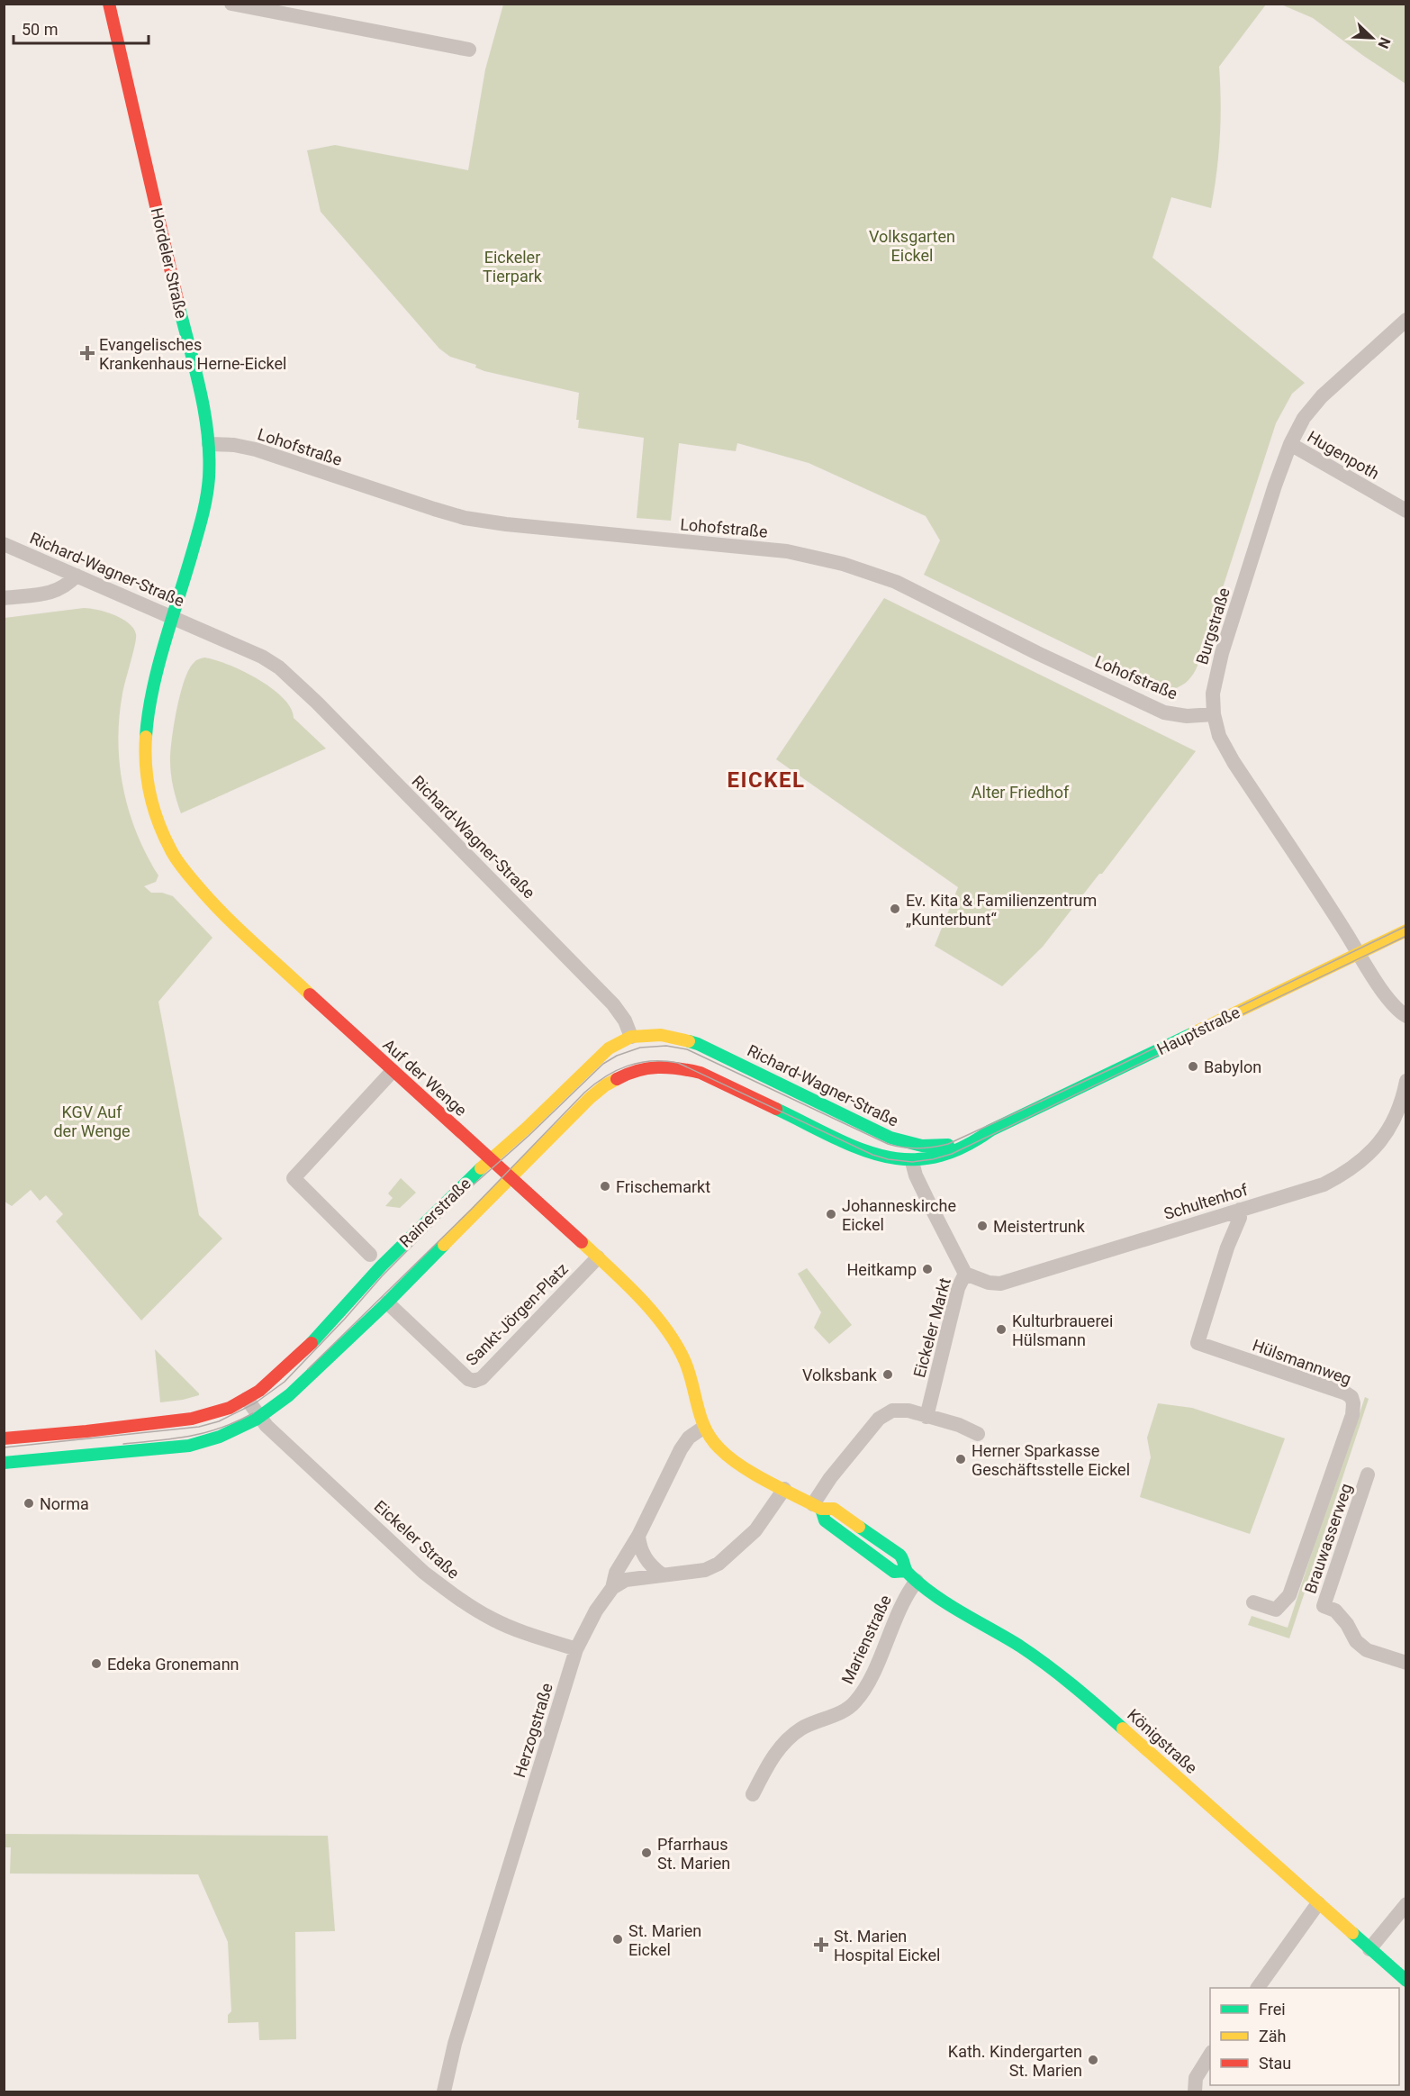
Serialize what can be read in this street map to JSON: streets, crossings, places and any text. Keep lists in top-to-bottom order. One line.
{"streets":{"street":["Hordeler Straße","Lohofstraße","Hugenpoth","Richard-Wagner-Straße","Burgstraße","Hauptstraße","Auf der Wenge","Schultenhof","Rainerstraße","Sankt-Jörgen-Platz","Eickeler Markt","Hülsmannweg","Brauwasserweg","Eickeler Straße","Marienstraße","Herzogstraße","Königstraße"]},"crossings":[["Hordeler Straße","Lohofstraße"],["Hordeler Straße","Richard-Wagner-Straße"],["Hordeler Straße","Auf der Wenge"],["Lohofstraße","Burgstraße"],["Hugenpoth","Burgstraße"],["Richard-Wagner-Straße","Hauptstraße"],["Richard-Wagner-Straße","Auf der Wenge"],["Richard-Wagner-Straße","Rainerstraße"],["Burgstraße","Hauptstraße"],["Hauptstraße","Rainerstraße"],["Hauptstraße","Eickeler Markt"],["Auf der Wenge","Rainerstraße"],["Auf der Wenge","Sankt-Jörgen-Platz"],["Schultenhof","Eickeler Markt"],["Schultenhof","Hülsmannweg"],["Rainerstraße","Sankt-Jörgen-Platz"],["Rainerstraße","Eickeler Markt"],["Rainerstraße","Eickeler Straße"],["Eickeler Straße","Herzogstraße"],["Marienstraße","Königstraße"]],"districts":["EICKEL"],"parks":["Volksgarten Eickel","Eickeler Tierpark","Alter Friedhof","KGV Auf der Wenge"],"places":{"health":["Evangelisches Krankenhaus Herne-Eickel","St. Marien Hospital Eickel"],"other":["Ev. Kita & Familienzentrum „Kunterbunt“","Babylon","Frischemarkt","Johanneskirche Eickel","Meistertrunk","Heitkamp","Kulturbrauerei Hülsmann","Volksbank","Herner Sparkasse Geschäftsstelle Eickel","Norma","Edeka Gronemann","Pfarrhaus St. Marien","St. Marien Eickel","Kath. Kindergarten St. Marien"]},"legend":["Frei","Zäh","Stau"],"scale_bar":"50 m","north":"bottom right"}
